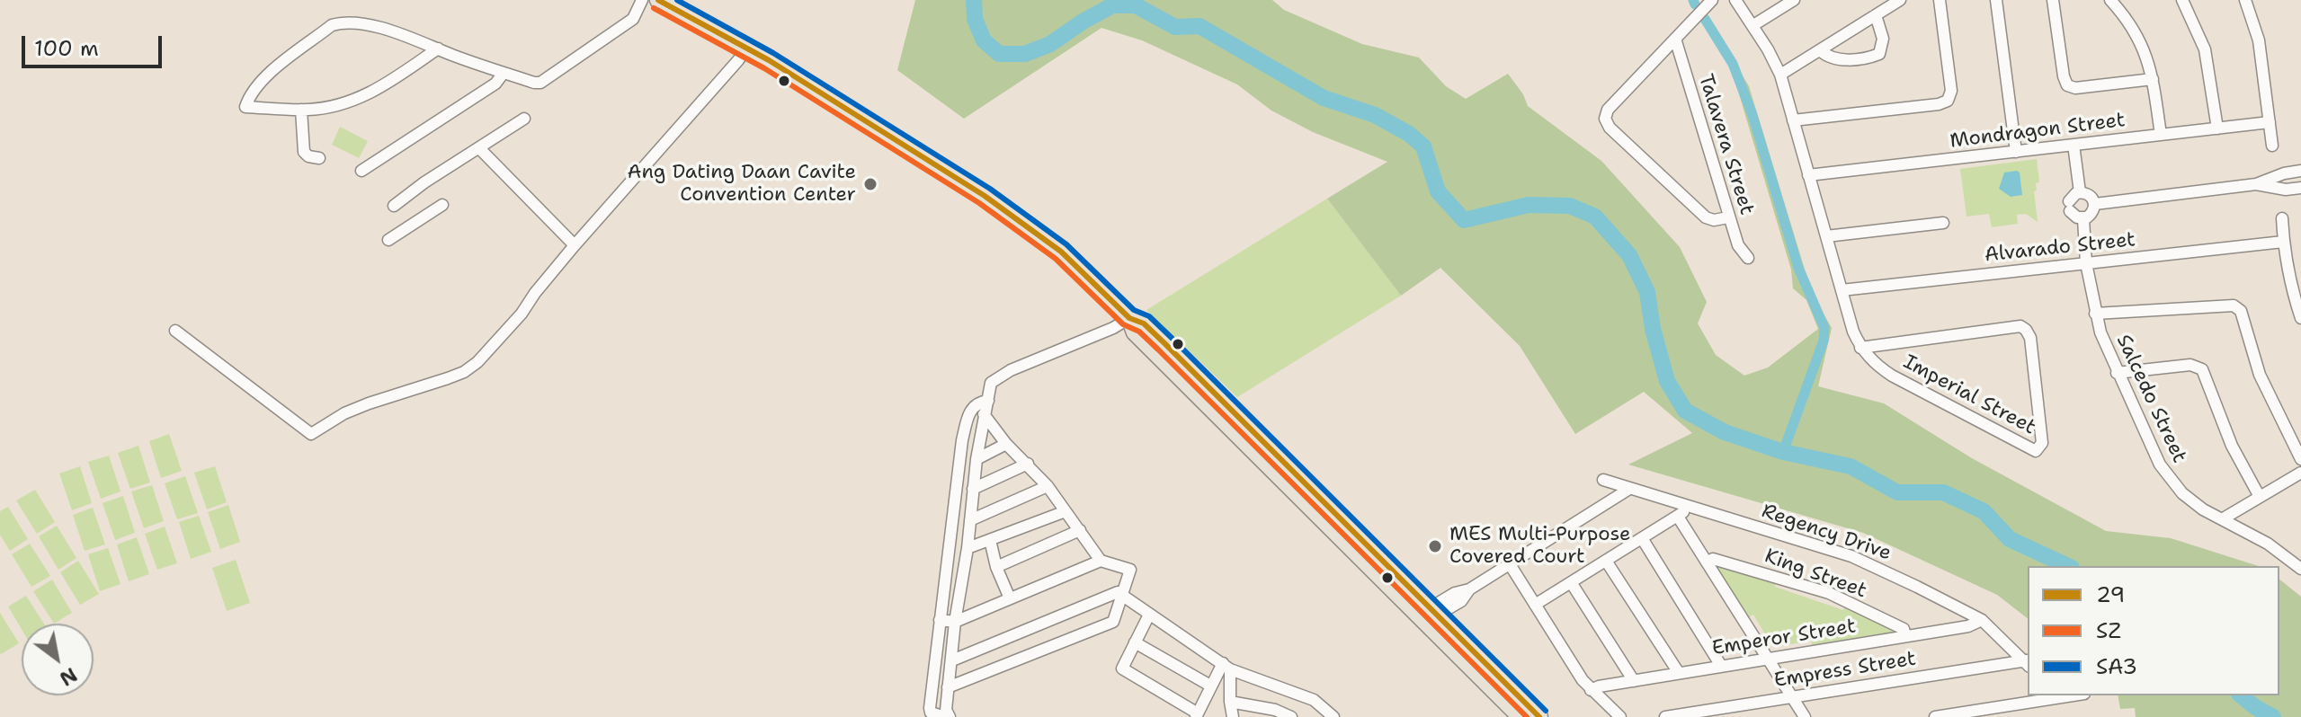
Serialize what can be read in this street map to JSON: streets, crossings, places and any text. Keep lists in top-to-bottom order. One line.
{"streets":{"street":["Mondragon Street","Talavera Street","Alvarado Street","Imperial Street","Salcedo Street","Regency Drive","King Street","Emperor Street","Empress Street"]},"crossings":[["Mondragon Street","Imperial Street"],["Alvarado Street","Imperial Street"],["Alvarado Street","Salcedo Street"],["Regency Drive","Emperor Street"],["Regency Drive","Empress Street"],["King Street","Emperor Street"]],"places":["Ang Dating Daan Cavite Convention Center","MES Multi-Purpose Covered Court"],"lines":["transit line 29","transit line SA3","transit line SZ"],"legend":["29","SZ","SA3"],"scale_bar":"100 m","north":"bottom right"}
